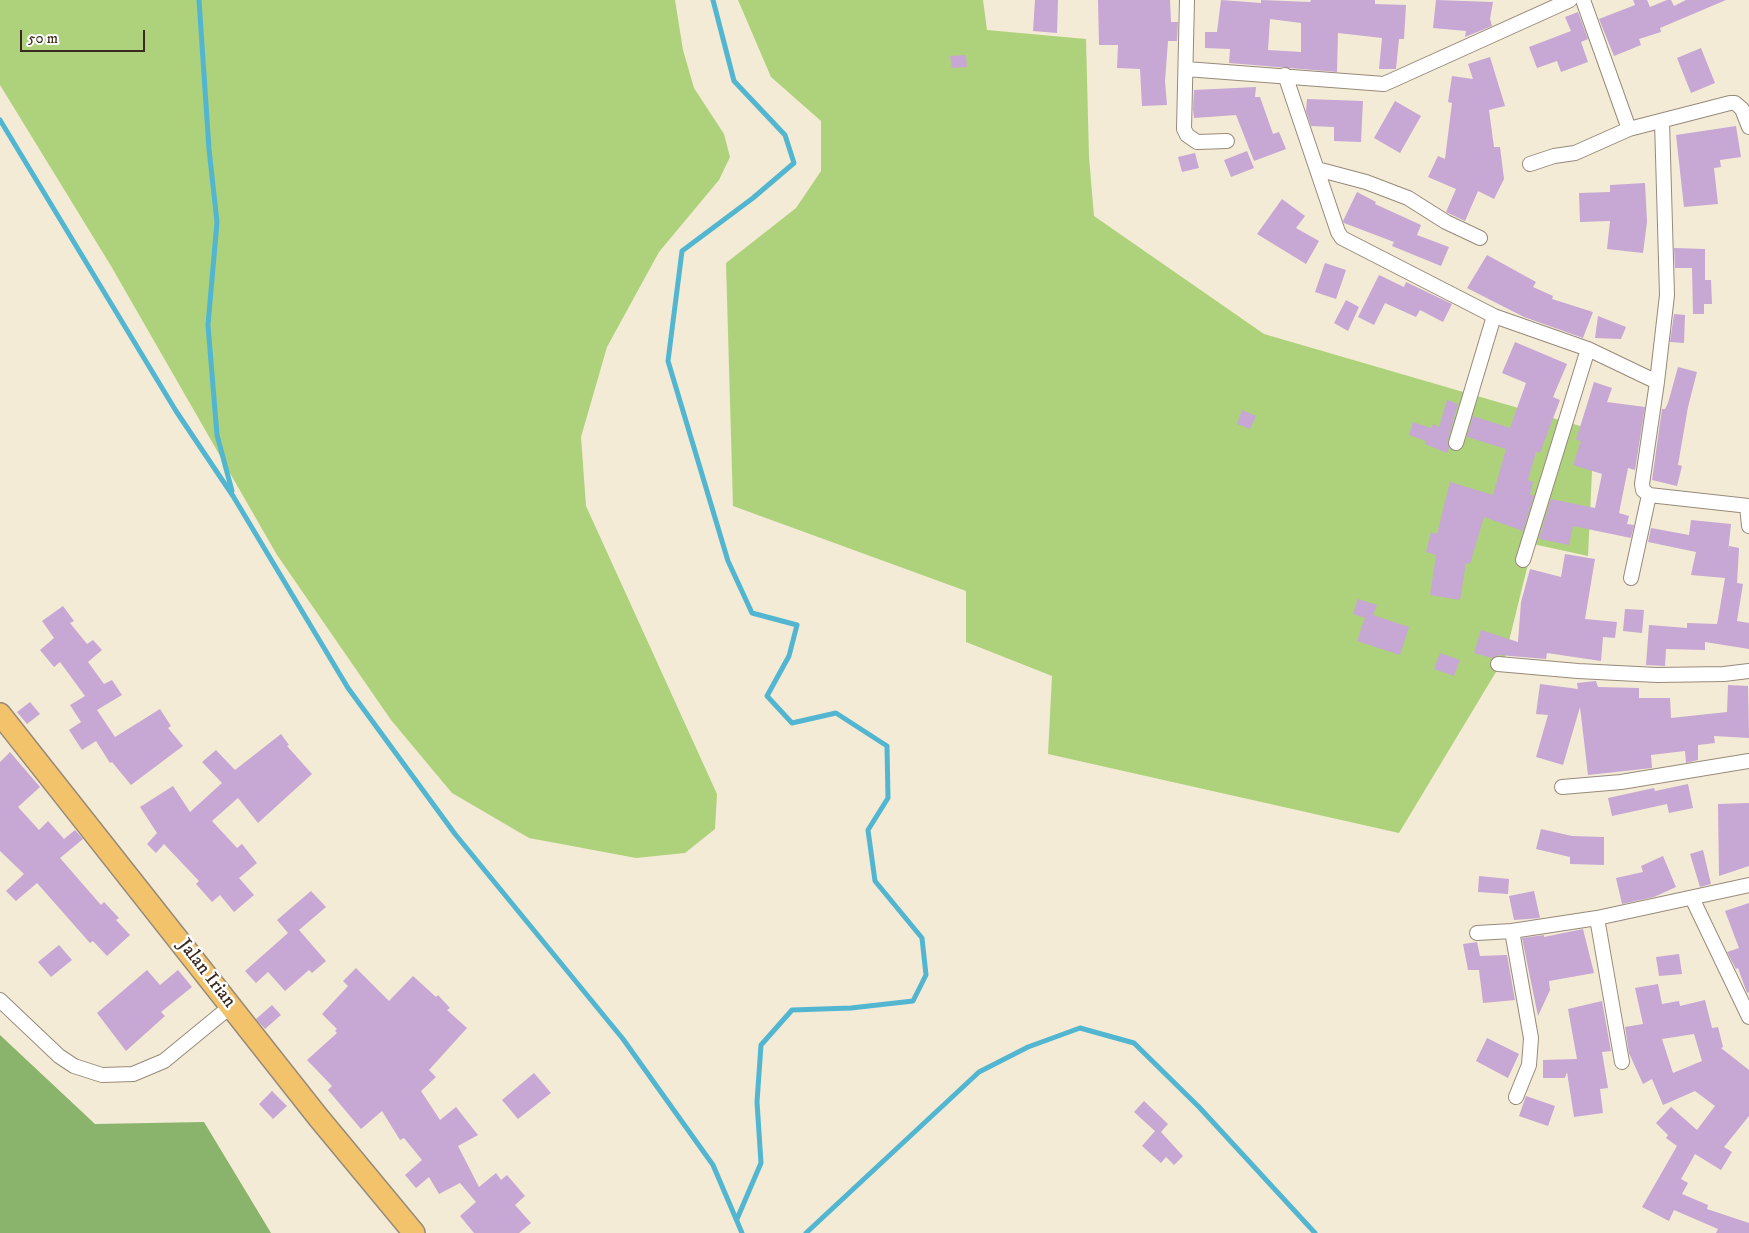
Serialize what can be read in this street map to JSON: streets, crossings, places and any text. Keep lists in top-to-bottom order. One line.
{"streets":{"main road":["Jalan Irian"]},"scale_bar":"50 m"}
